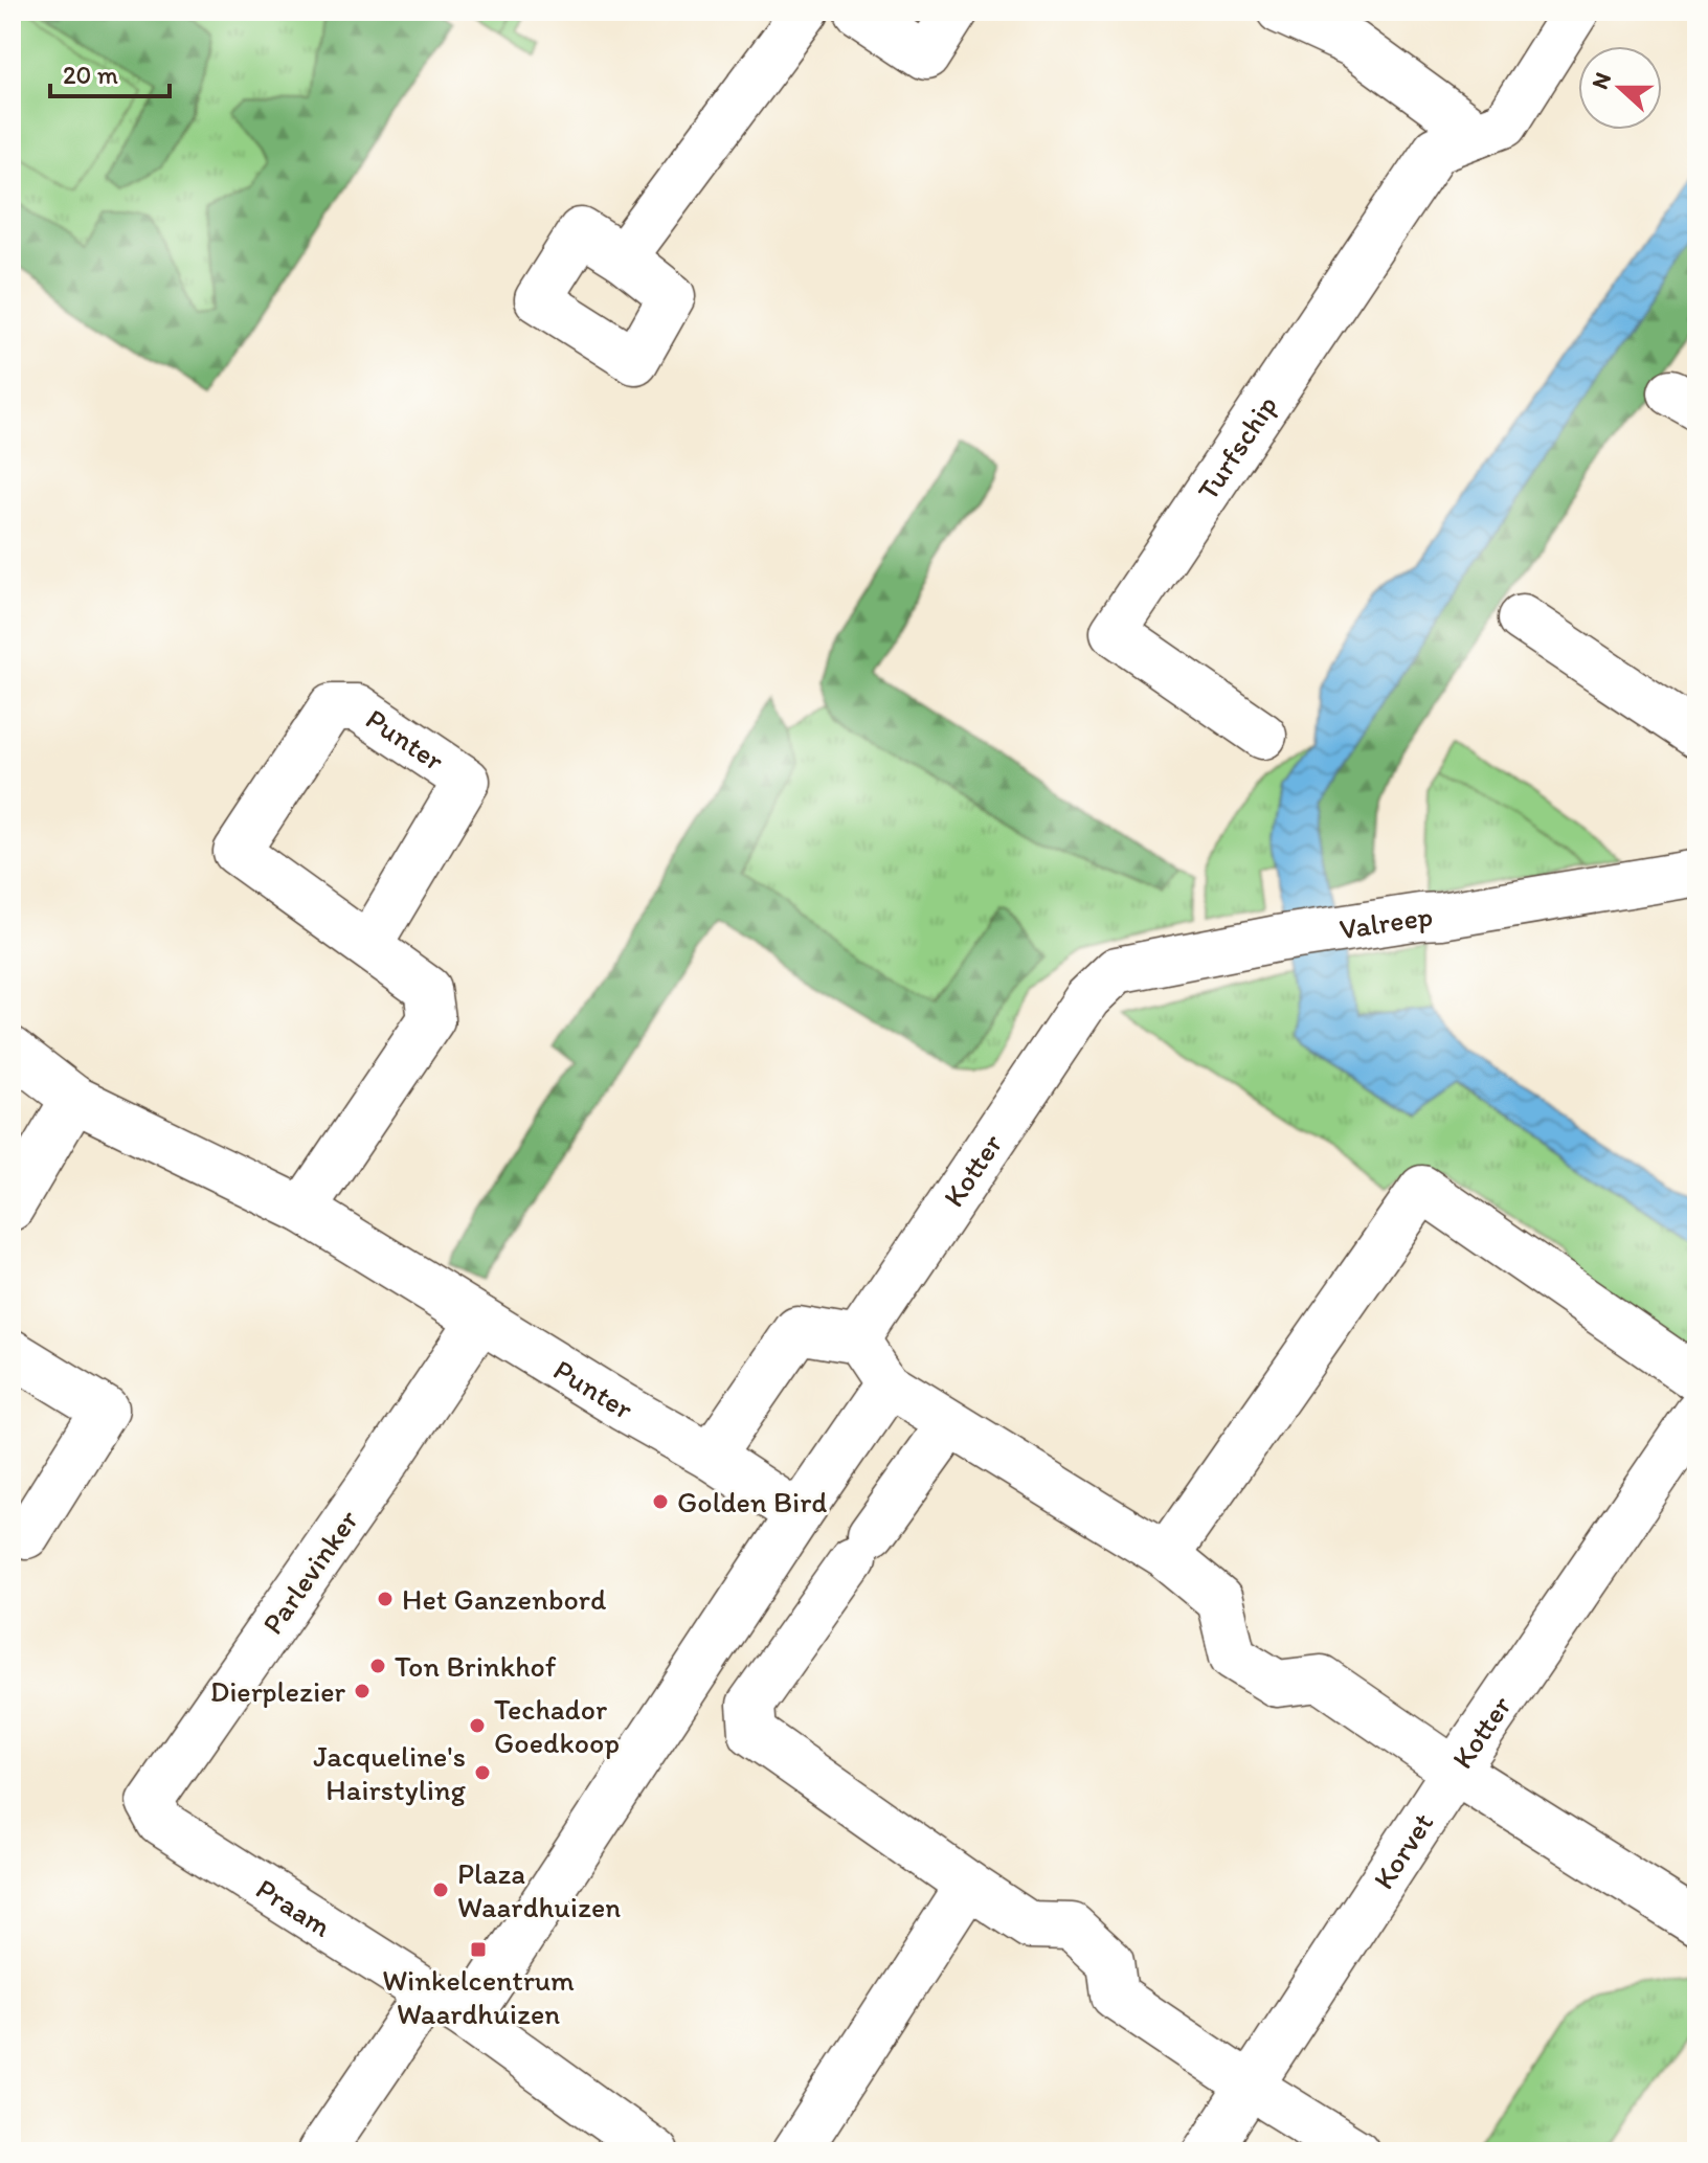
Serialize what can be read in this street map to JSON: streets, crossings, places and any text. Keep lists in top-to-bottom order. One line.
{"streets":{"street":["Turfschip","Punter","Valreep","Kotter","Parlevinker","Korvet","Praam"]},"crossings":[["Punter","Parlevinker"],["Valreep","Kotter"],["Kotter","Korvet"],["Parlevinker","Praam"]],"places":{"other":["Golden Bird","Het Ganzenbord","Ton Brinkhof","Dierplezier","Techador Goedkoop","Jacqueline's Hairstyling","Plaza Waardhuizen"],"transit":["Winkelcentrum Waardhuizen"]},"scale_bar":"20 m","north":"left"}
